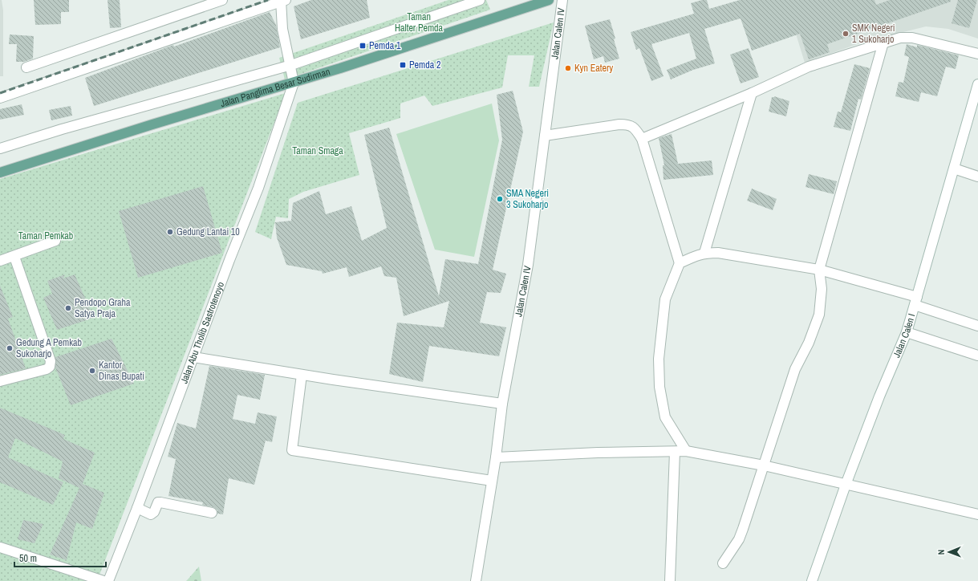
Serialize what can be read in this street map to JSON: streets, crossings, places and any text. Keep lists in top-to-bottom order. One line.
{"streets":{"main road":["Jalan Panglima Besar Sudirman"],"street":["Jalan Calen IV","Jalan Abu Tholib Sastrotenoyo","Jalan Calen I"]},"crossings":[["Jalan Panglima Besar Sudirman","Jalan Abu Tholib Sastrotenoyo"]],"parks":["Taman Halter Pemda","Taman Smaga","Taman Pemkab"],"places":{"other":["SMK Negeri 1 Sukoharjo","Kyn Eatery","SMA Negeri 3 Sukoharjo","Gedung Lantai 10","Pendopo Graha Satya Praja","Gedung A Pemkab Sukoharjo","Kantor Dinas Bupati"],"transit":["Pemda 1","Pemda 2"]},"scale_bar":"50 m","north":"left"}
